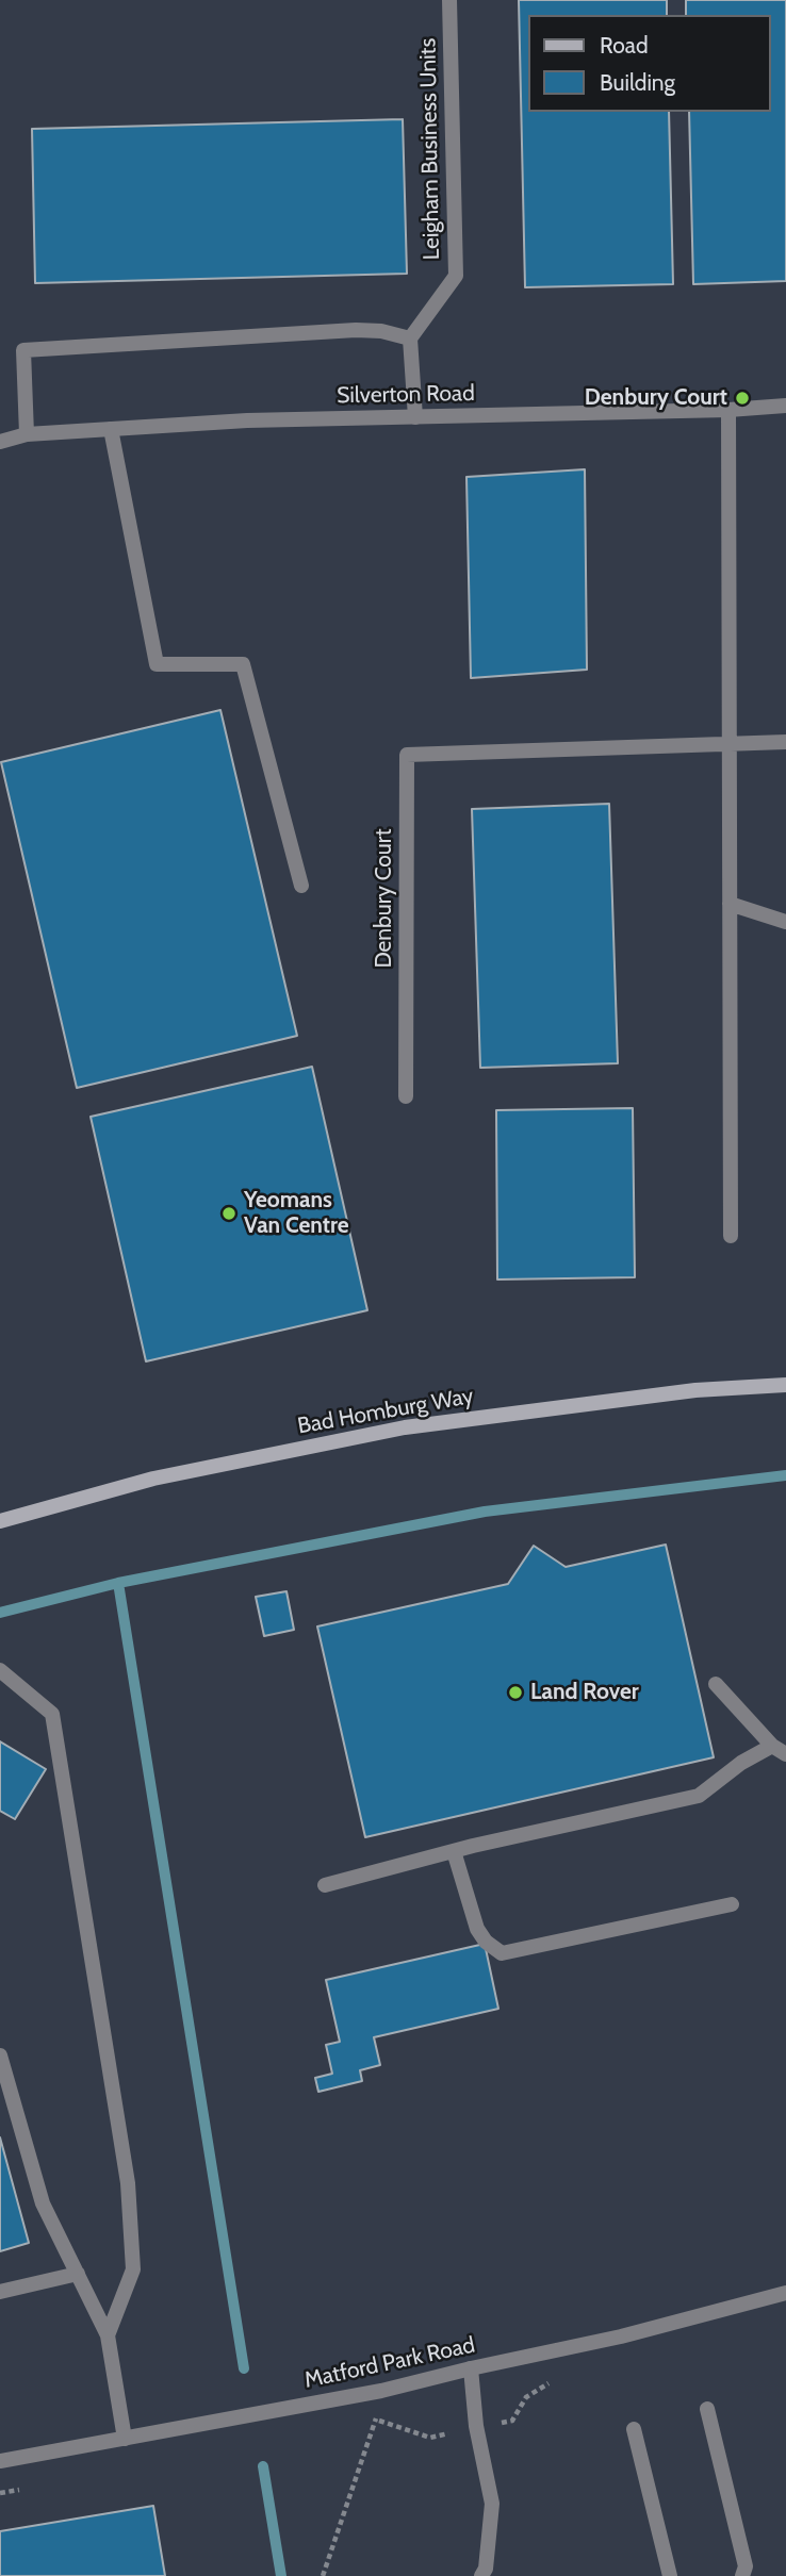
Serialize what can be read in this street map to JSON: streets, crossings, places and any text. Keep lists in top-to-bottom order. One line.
{"streets":{"main road":["Bad Homburg Way"],"street":["Leigham Business Units","Silverton Road","Denbury Court","Matford Park Road"]},"places":["Denbury Court","Yeomans Van Centre","Land Rover"],"legend":["Road","Building"]}
